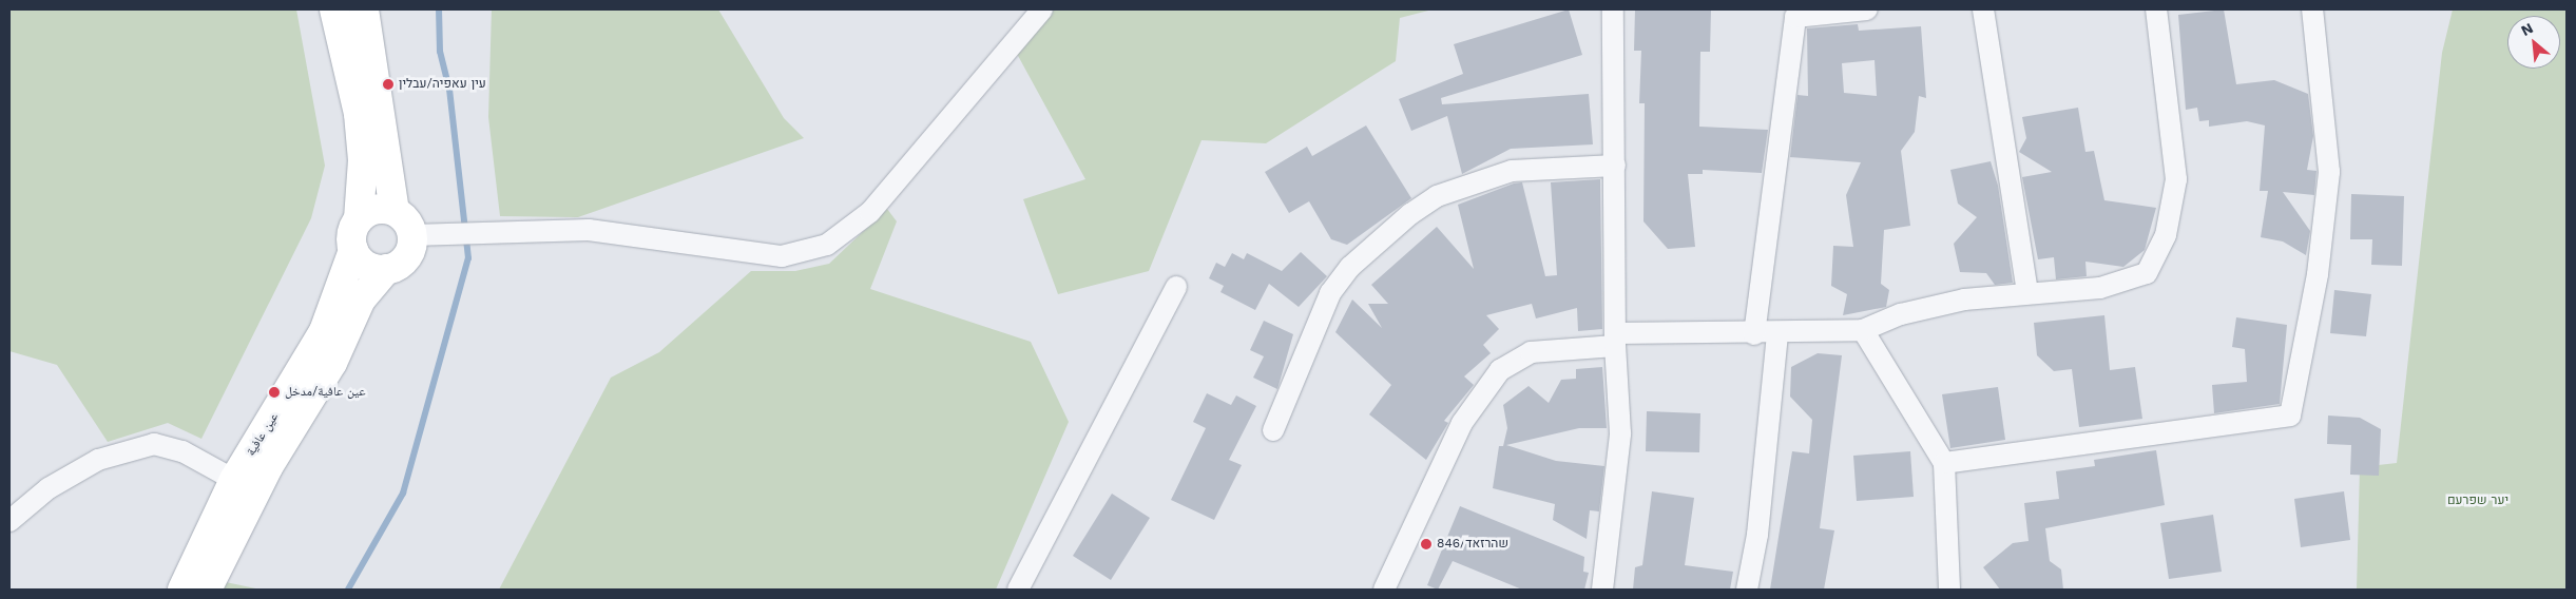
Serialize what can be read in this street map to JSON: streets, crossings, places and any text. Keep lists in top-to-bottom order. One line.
{"streets":{"main road":["عين عافية"]},"parks":["יער שפרעם"],"places":["עין עאפיה/עבלין","عين عافية/مدخل","846/שהרזאד"],"north":"top left"}
